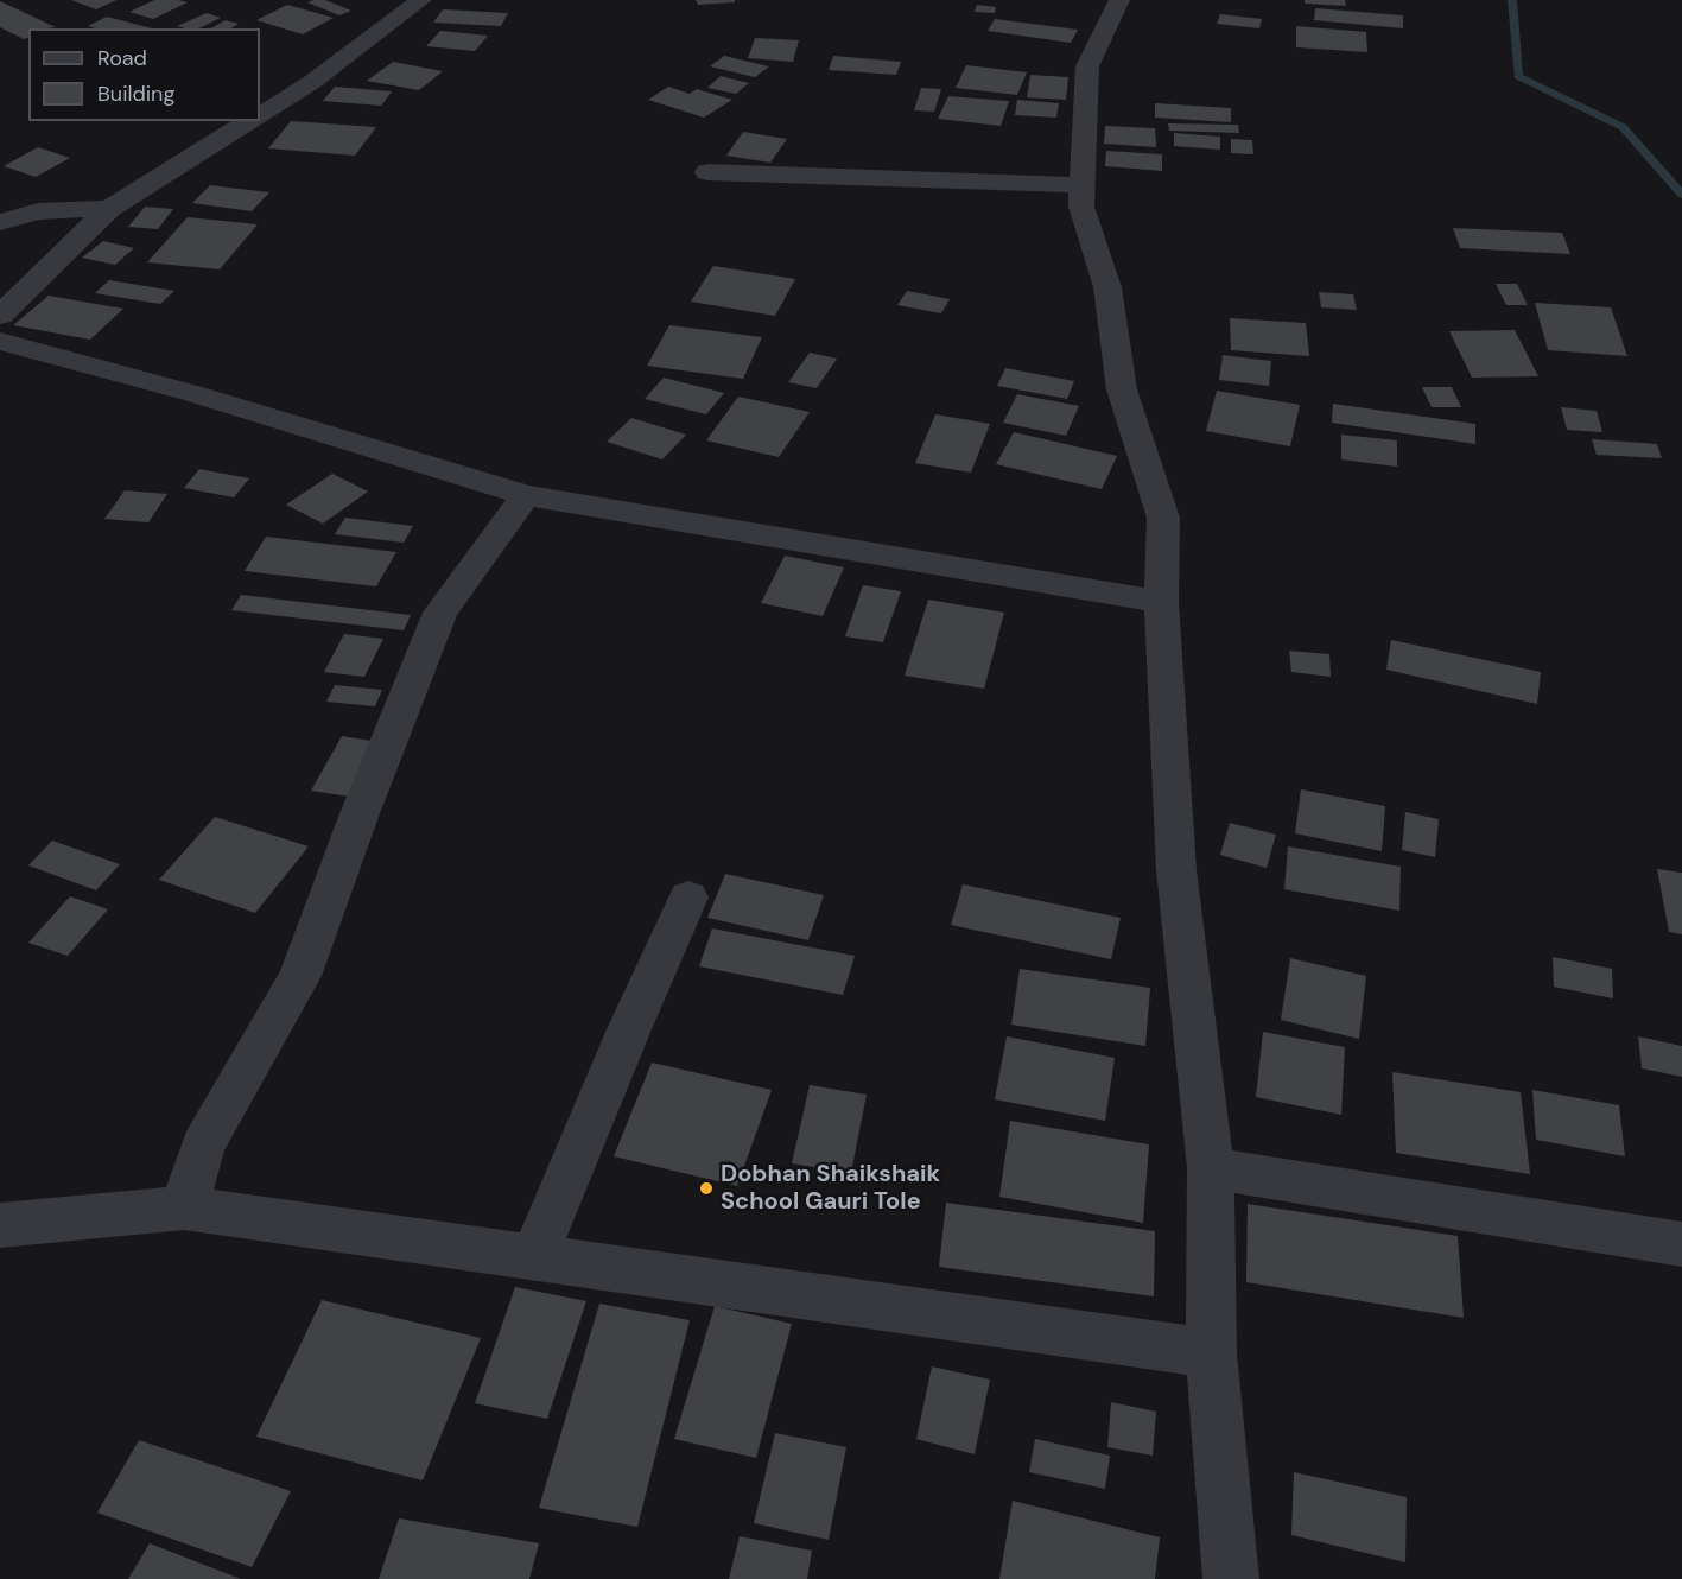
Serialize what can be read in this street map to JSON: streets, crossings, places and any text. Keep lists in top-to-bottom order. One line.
{"places":["Dobhan Shaikshaik School Gauri Tole"],"legend":["Road","Building"]}
